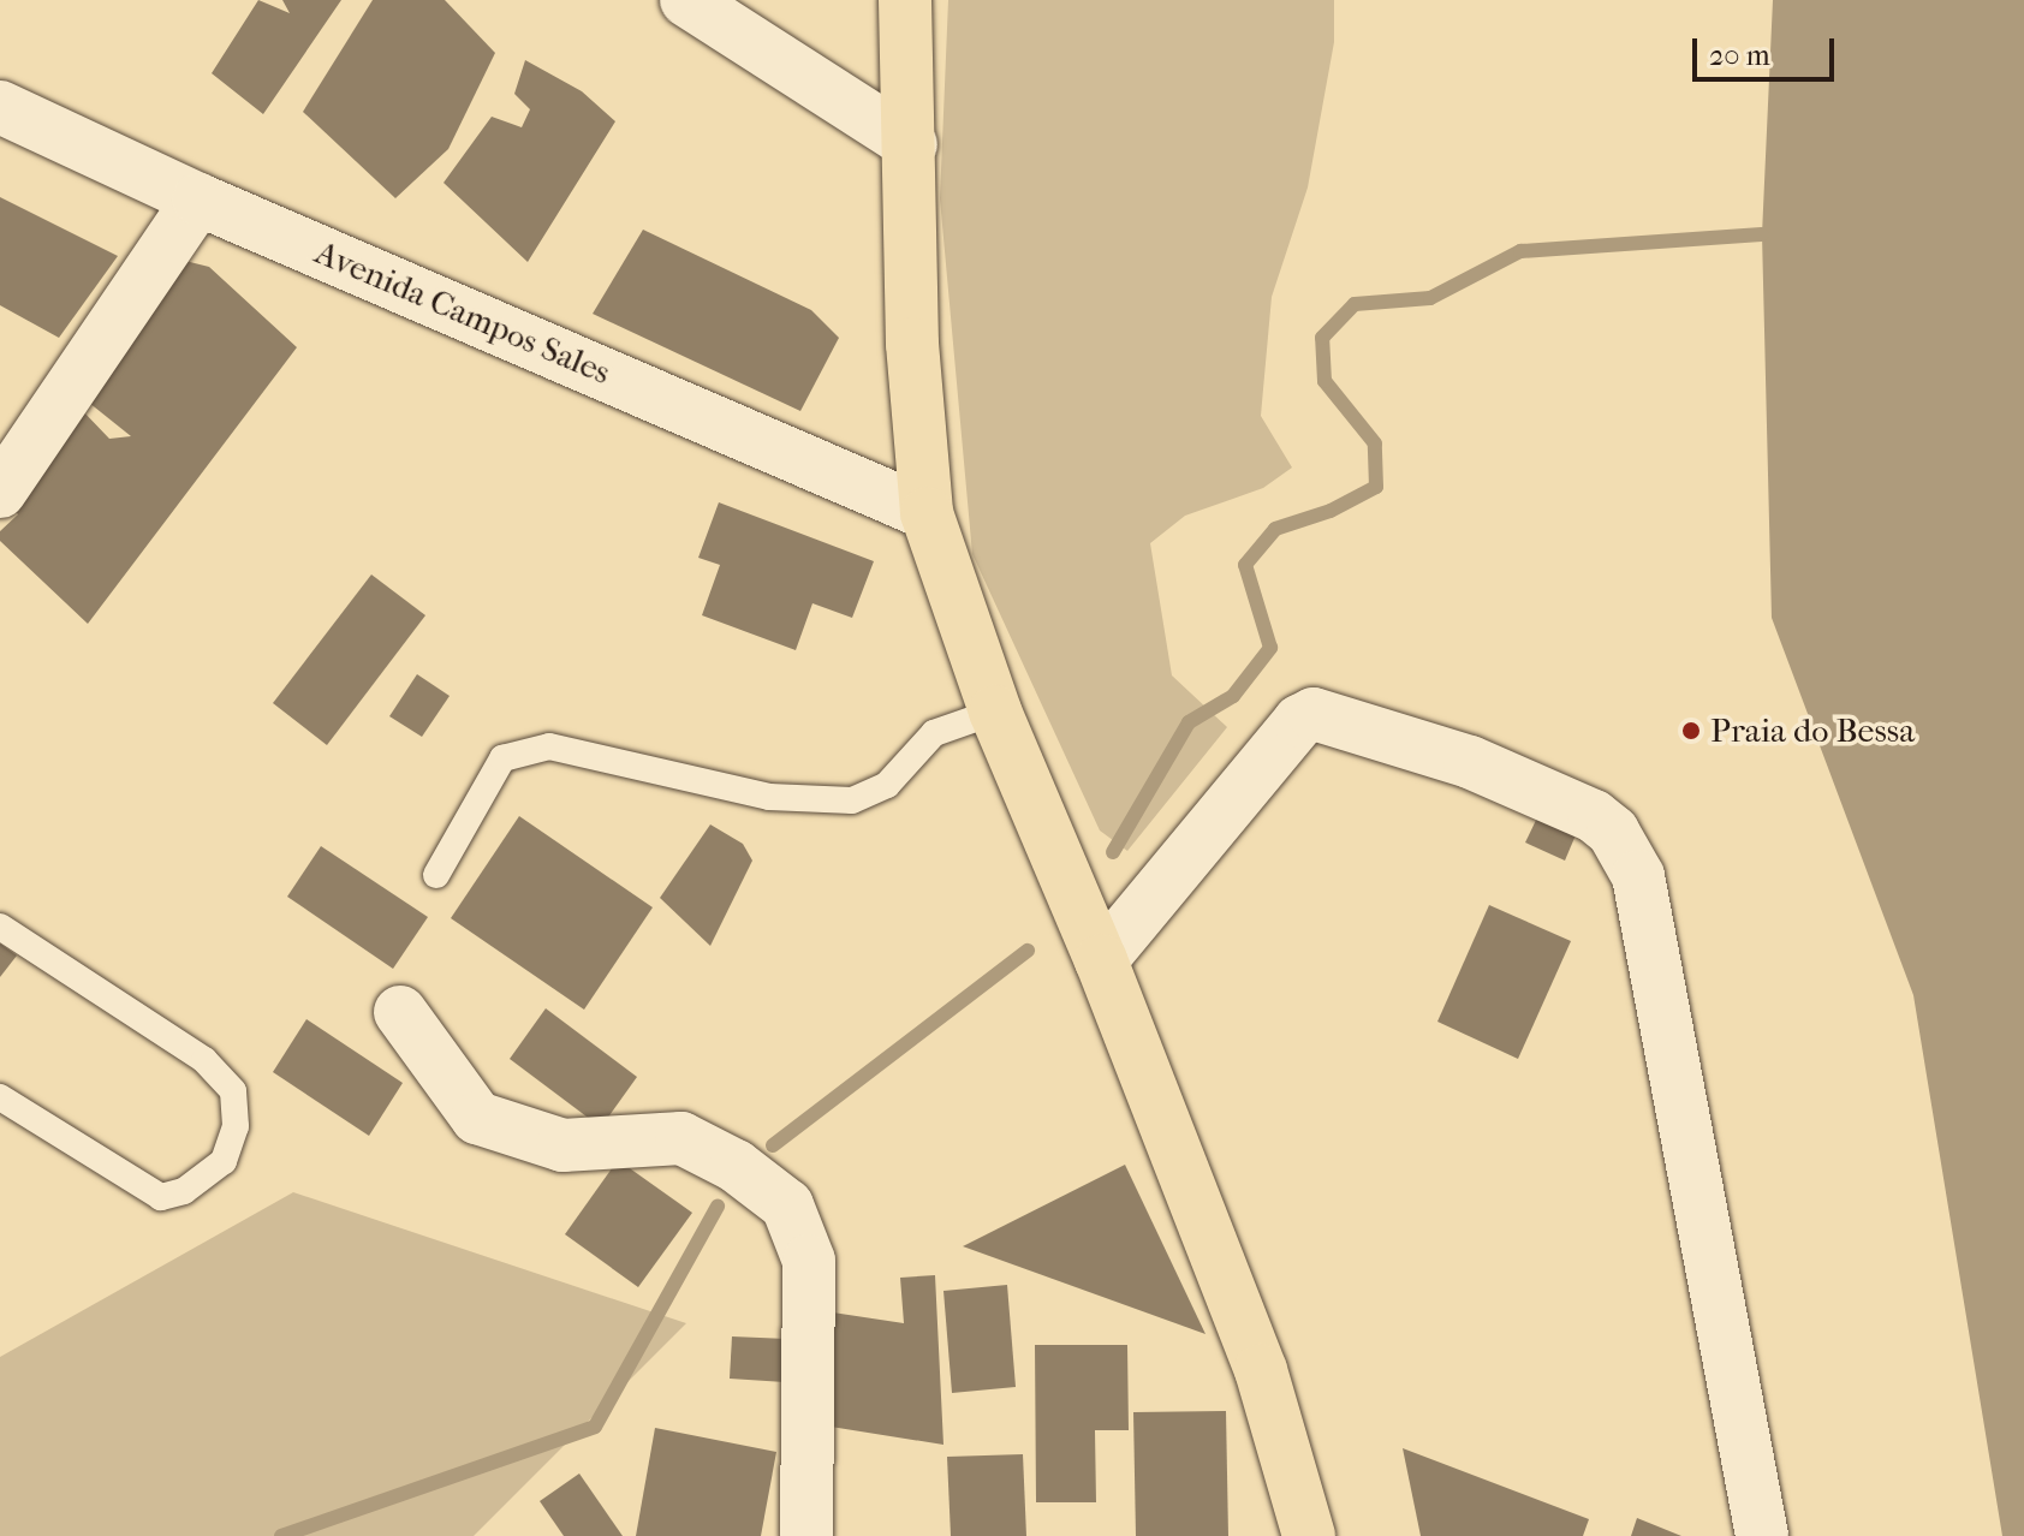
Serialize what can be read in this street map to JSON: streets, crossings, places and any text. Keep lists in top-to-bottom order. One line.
{"streets":{"street":["Avenida Campos Sales"]},"places":["Praia do Bessa"],"scale_bar":"20 m"}
